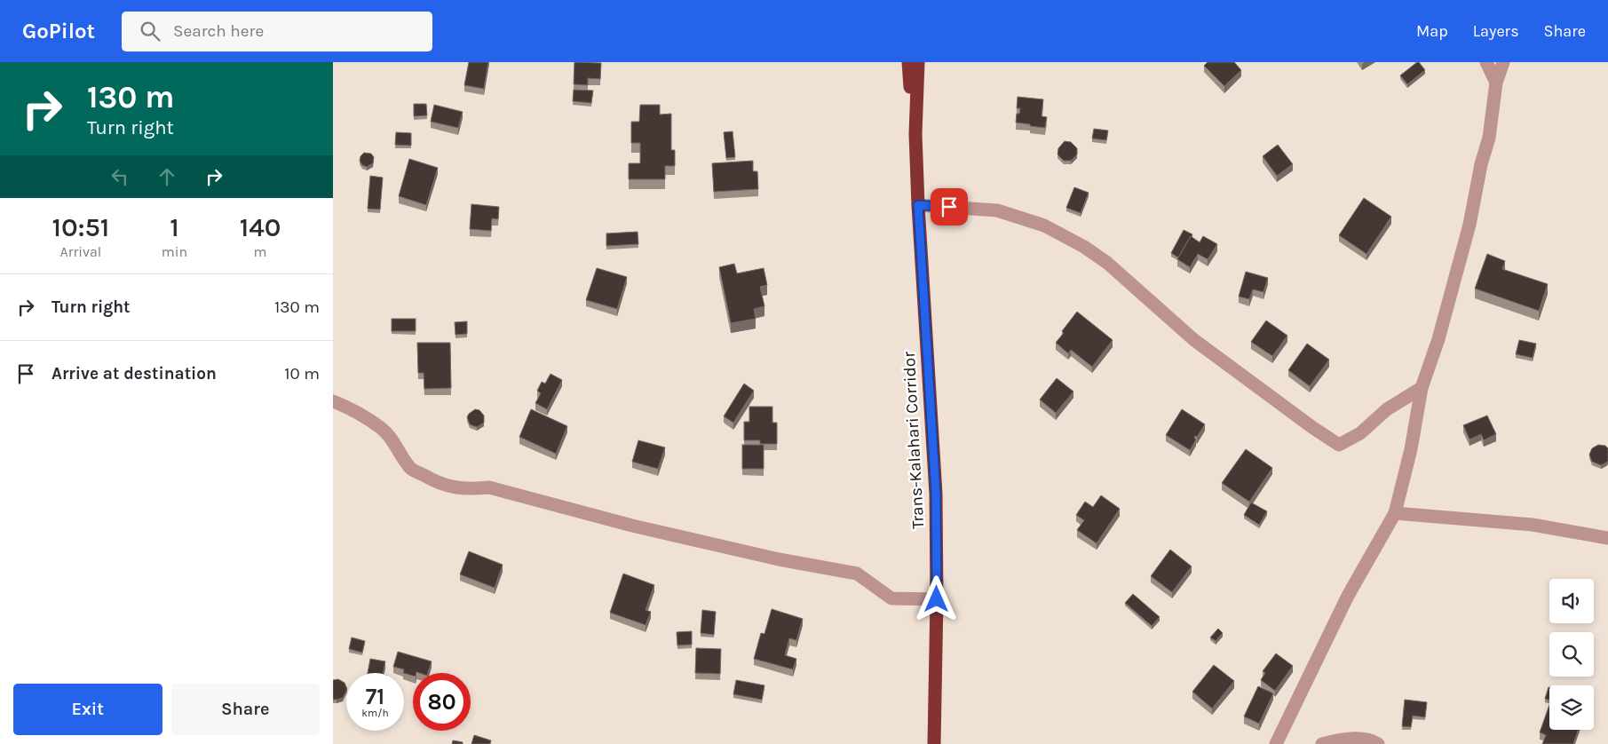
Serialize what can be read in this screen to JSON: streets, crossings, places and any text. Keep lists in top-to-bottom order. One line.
{"streets":{"highway":["Trans-Kalahari Corridor"]},"page":{"header":"GoPilot","search":"Search here","nav":["Map","Layers","Share"],"turn":["130 m","Turn right"],"eta":["10:51","Arrival","1","min","140","m"],"list":[{"name":"Turn right","value":"130 m"},{"name":"Arrive at destination","value":"10 m"}],"speed":"71 km/h","limit":"80","buttons":["Exit","Share"]}}
